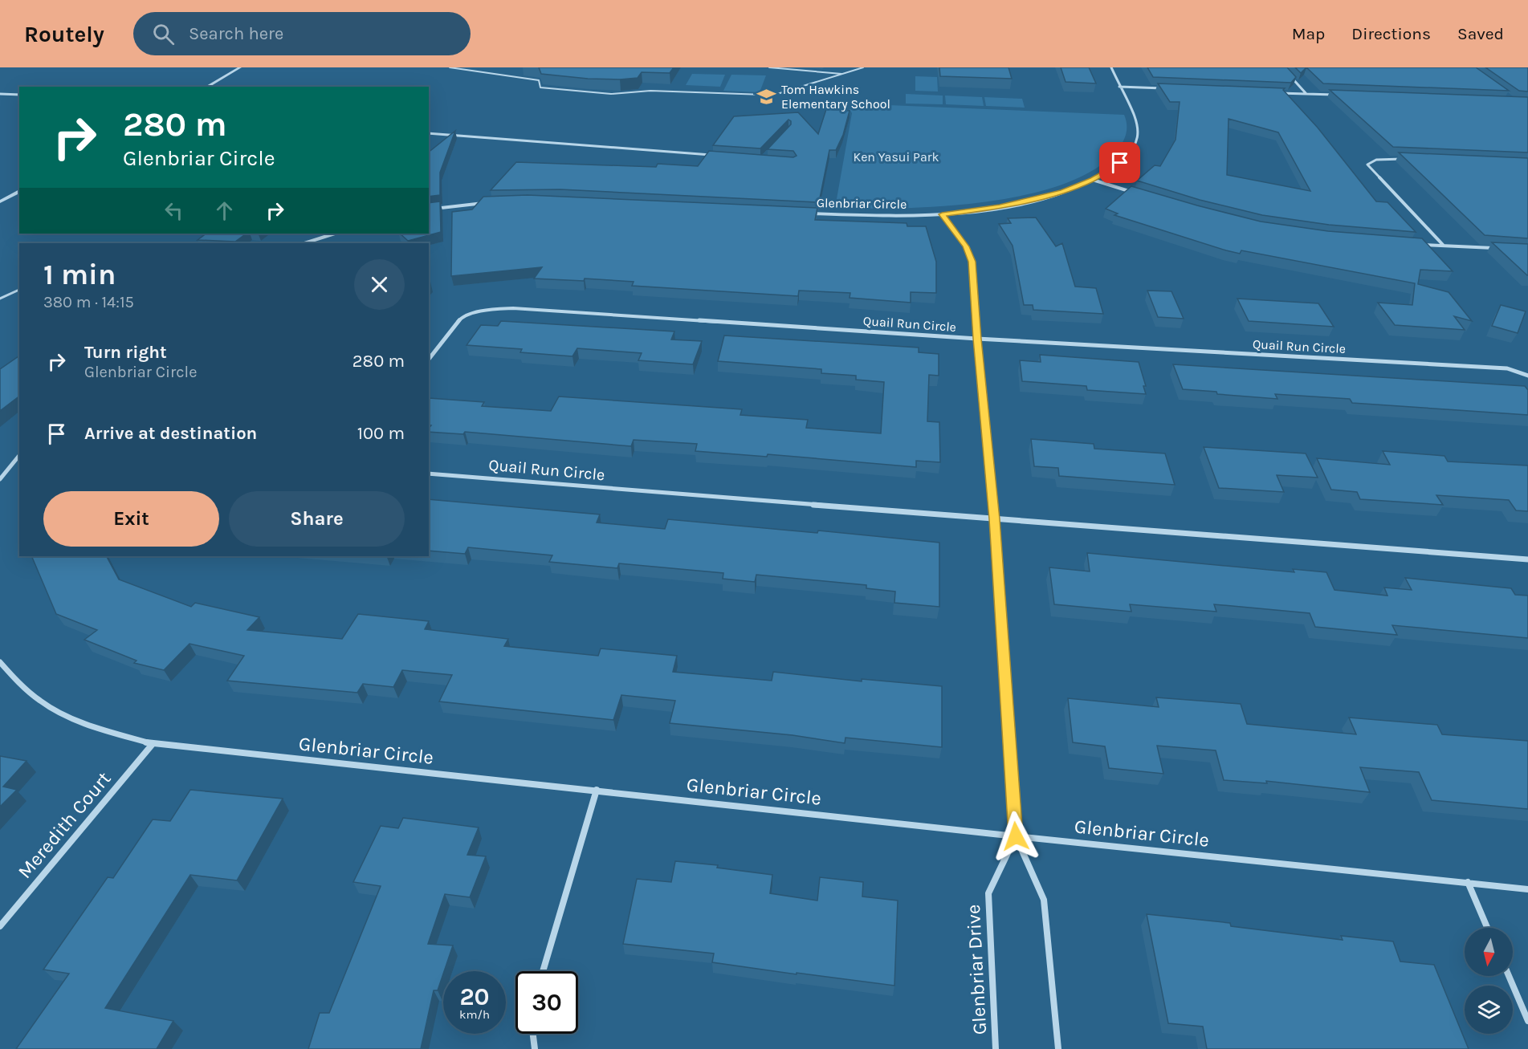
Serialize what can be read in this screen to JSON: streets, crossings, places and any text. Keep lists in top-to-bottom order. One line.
{"streets":{"street":["Glenbriar Circle","Quail Run Circle","Meredith Court","Glenbriar Drive"]},"crossings":[["Glenbriar Circle","Meredith Court"],["Glenbriar Circle","Glenbriar Drive"],["Quail Run Circle","Glenbriar Drive"]],"parks":["Ken Yasui Park"],"places":{"school or university":["Tom Hawkins Elementary School"]},"north":"bottom","page":{"header":"Routely","search":"Search here","nav":["Map","Directions","Saved"],"turn":["280 m","Glenbriar Circle"],"heading":["1 min","380 m · 14:15"],"list":[{"name":"Turn right","note":"Glenbriar Circle","value":"280 m"},{"name":"Arrive at destination","value":"100 m"}],"buttons":["Exit","Share"],"speed":"20 km/h","limit":"30"}}
